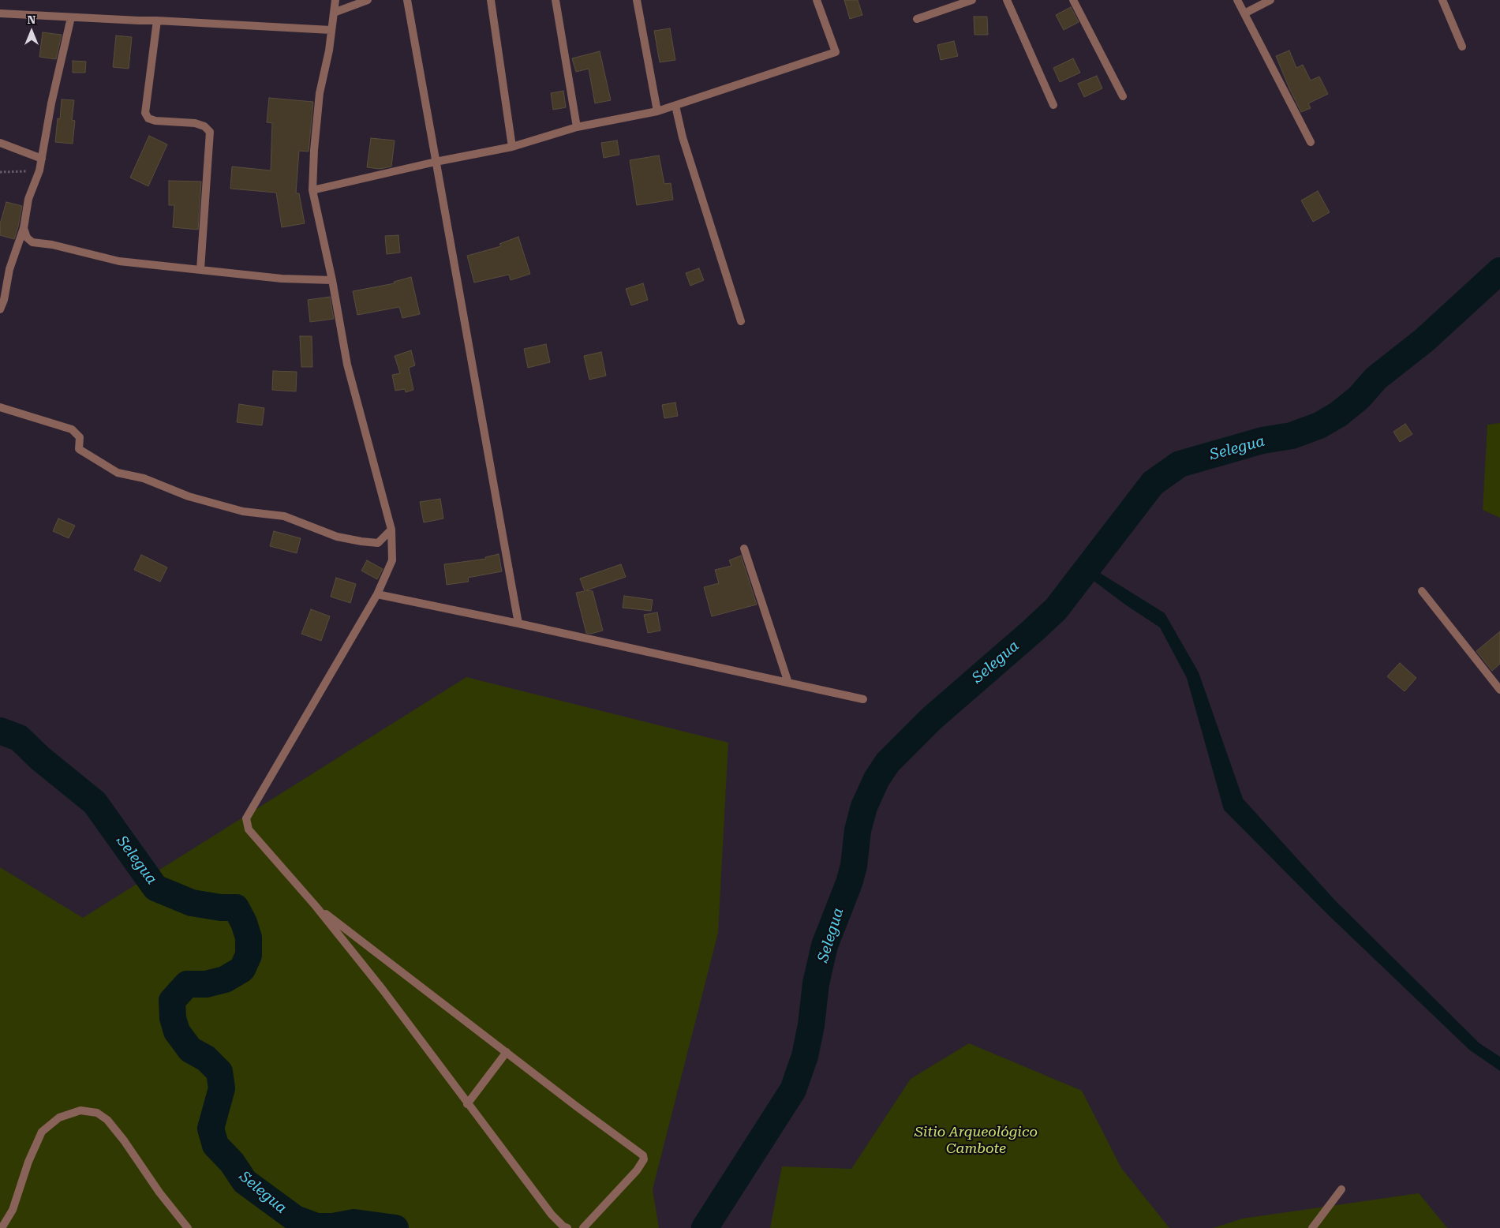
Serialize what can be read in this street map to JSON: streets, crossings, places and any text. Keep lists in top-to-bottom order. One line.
{"water":["Selegua"],"parks":["Sitio Arqueológico Cambote"],"north":"top"}
